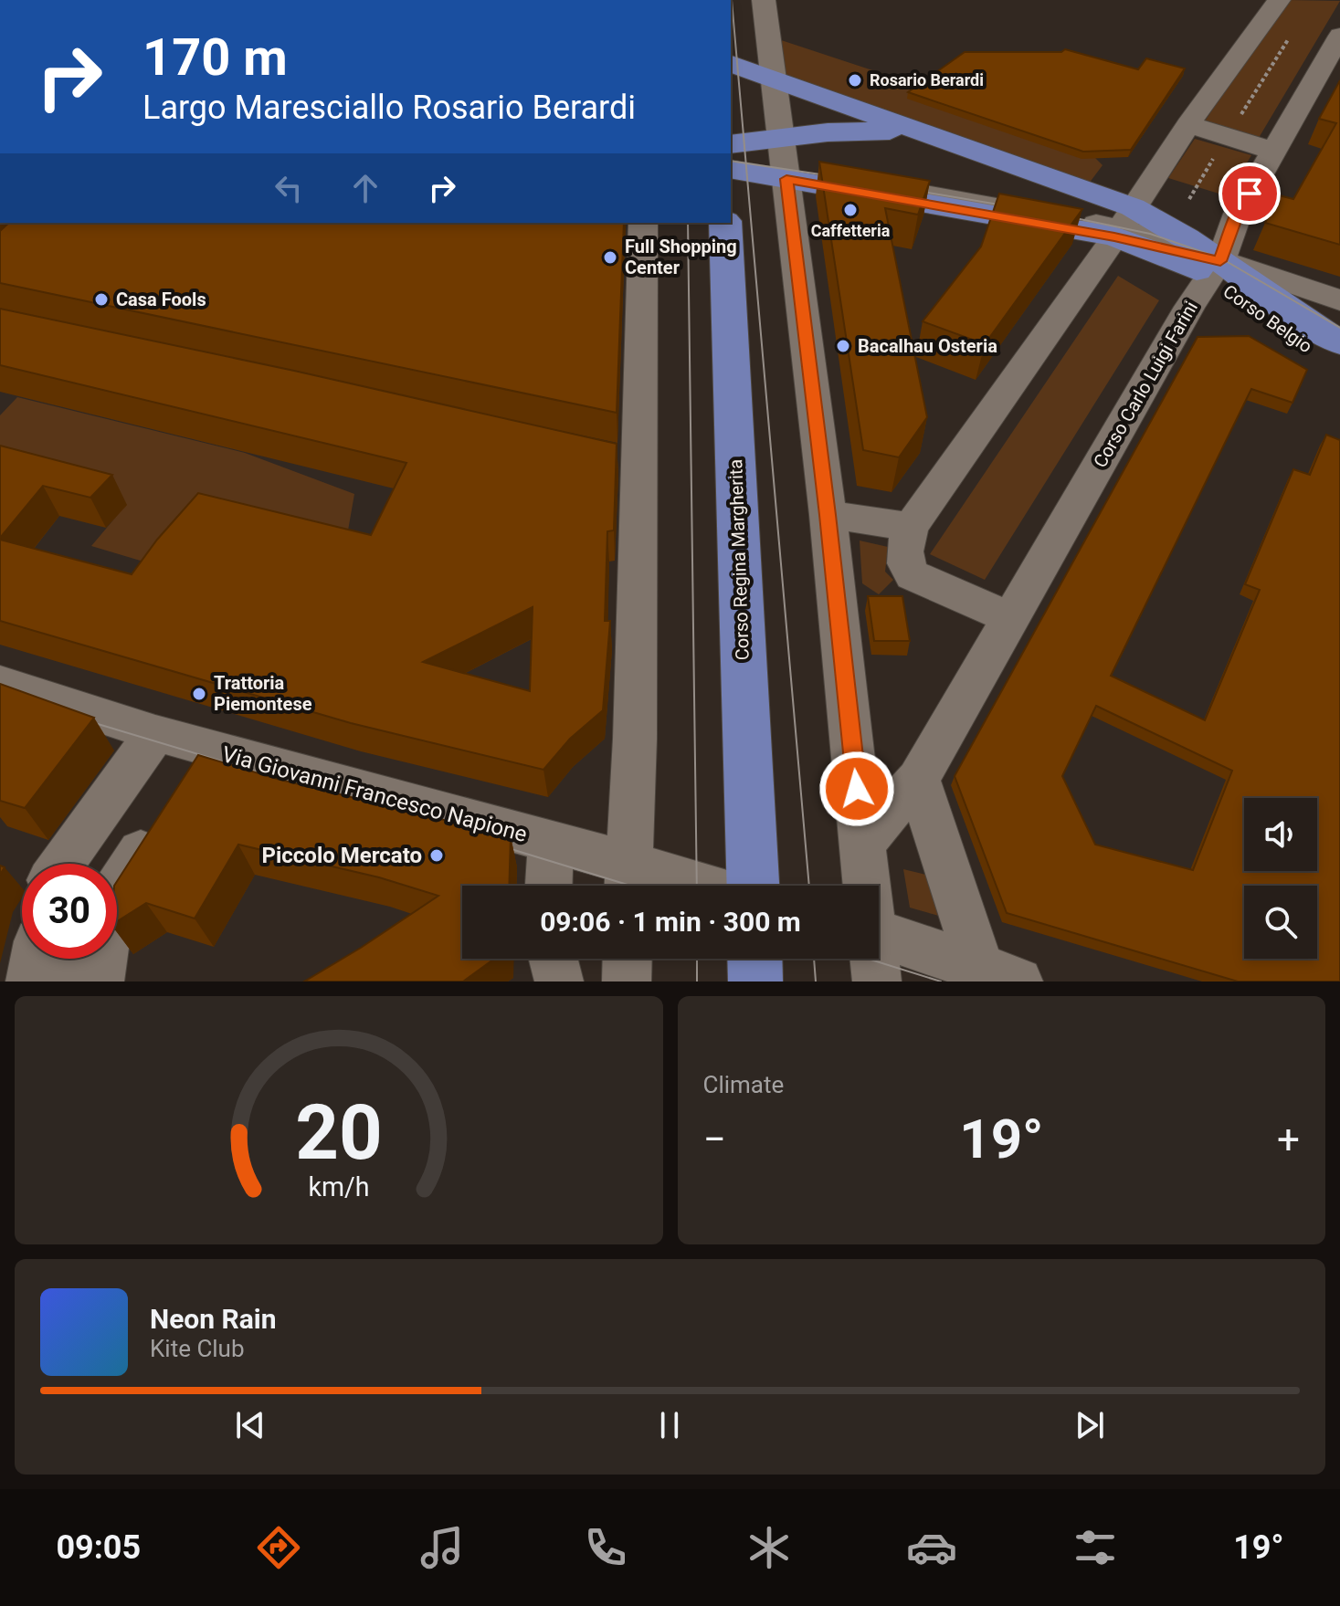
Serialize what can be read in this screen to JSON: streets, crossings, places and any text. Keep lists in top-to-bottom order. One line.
{"streets":{"main road":["Corso Belgio","Corso Regina Margherita"],"street":["Corso Carlo Luigi Farini","Via Giovanni Francesco Napione"]},"crossings":[["Corso Belgio","Corso Carlo Luigi Farini"]],"places":["Rosario Berardi","Caffetteria","Full Shopping Center","Casa Fools","Bacalhau Osteria","Trattoria Piemontese","Piccolo Mercato"],"page":{"turn":["170 m","Largo Maresciallo Rosario Berardi"],"limit":"30","trip":"09:06 · 1 min · 300 m","tile":"Climate","heat":["−","19°","+"],"song":["Neon Rain","Kite Club"],"tabs":["09:05","19°"],"gauge":["20","km/h"]}}
